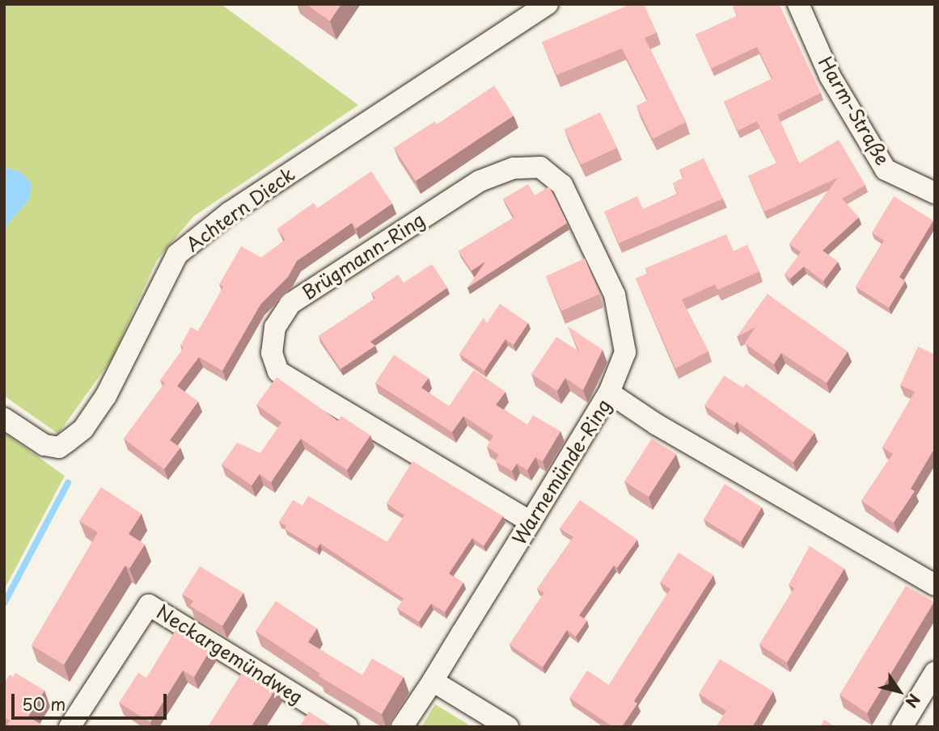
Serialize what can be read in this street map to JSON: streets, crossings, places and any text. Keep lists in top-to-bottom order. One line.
{"streets":{"street":["Harm-Straße","Achtern Dieck","Brügmann-Ring","Warnemünde-Ring","Neckargemündweg"]},"crossings":[["Brügmann-Ring","Warnemünde-Ring"]],"scale_bar":"50 m","north":"bottom right"}
